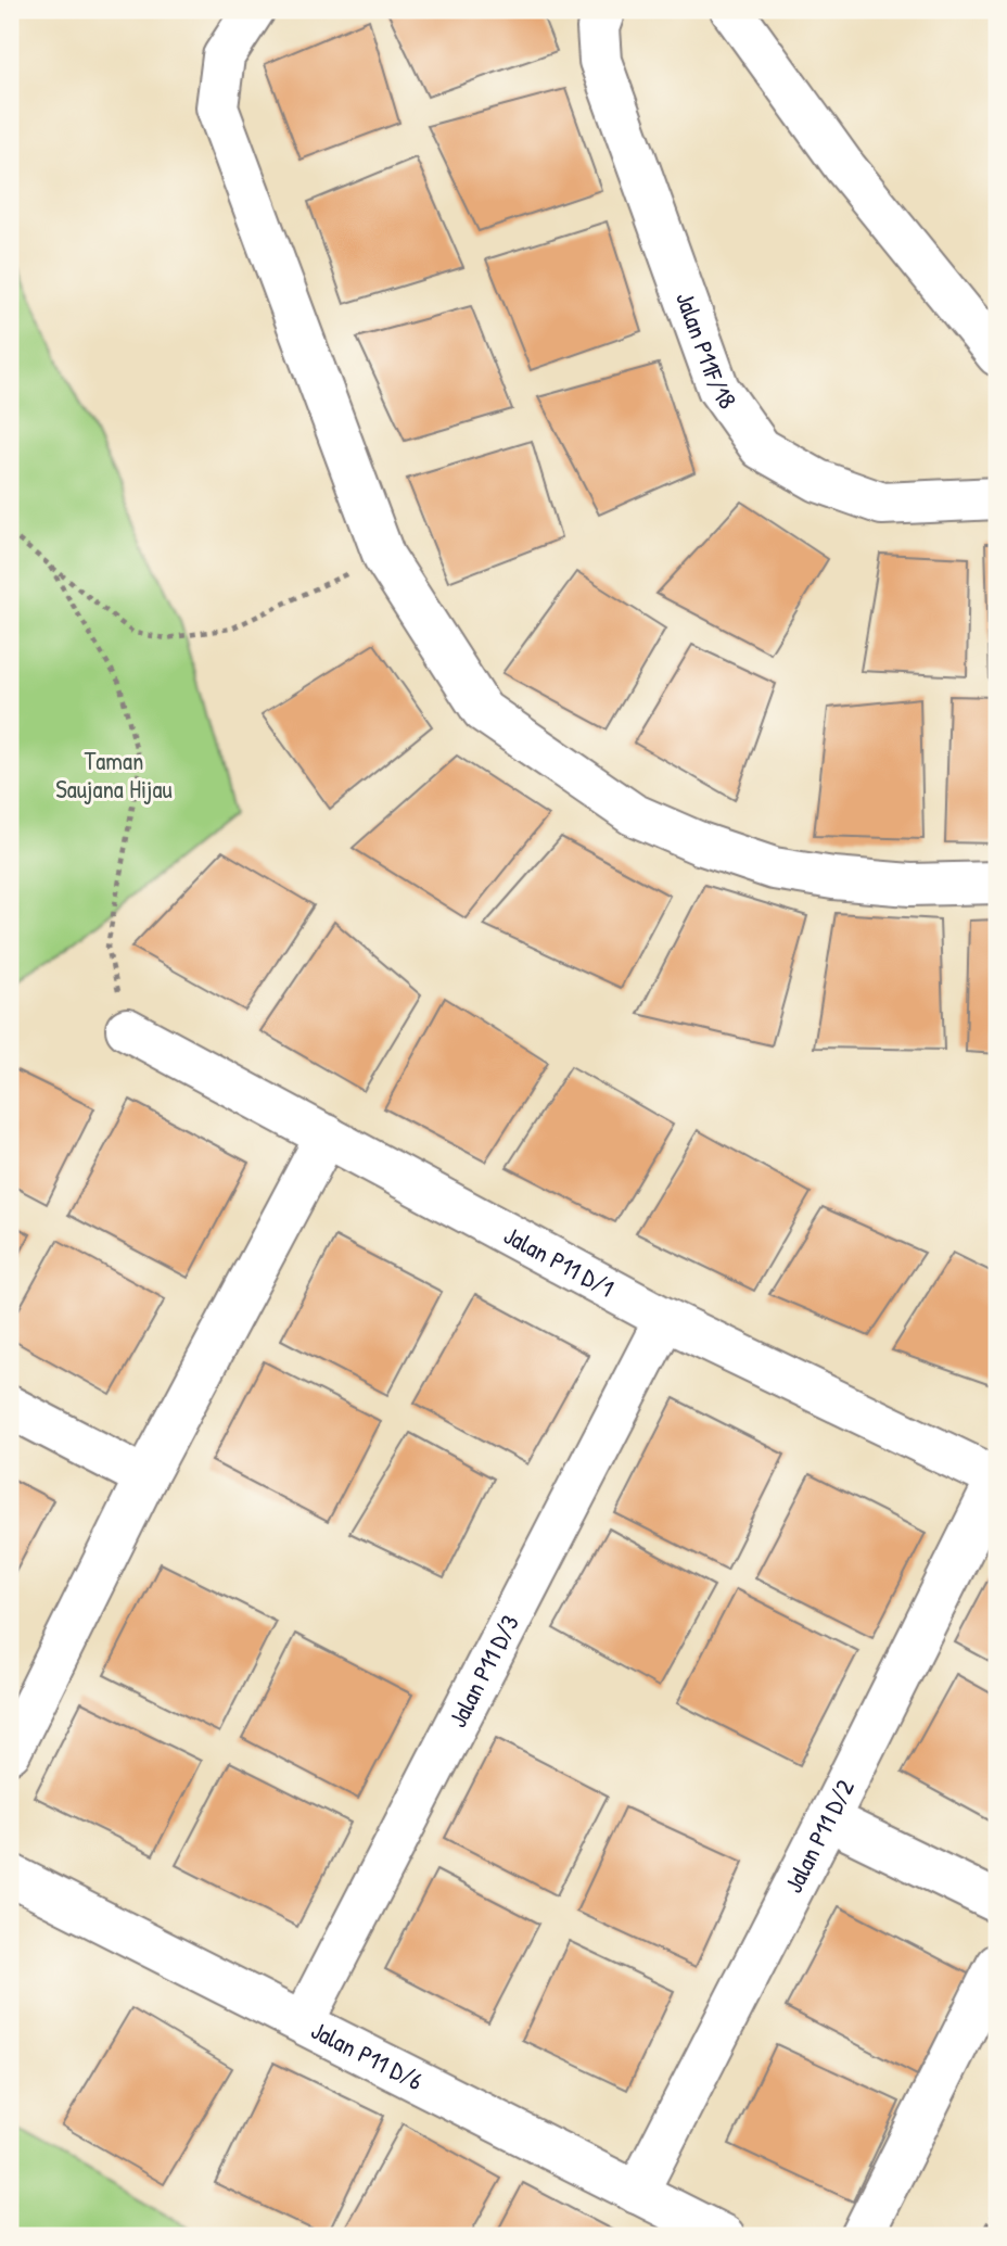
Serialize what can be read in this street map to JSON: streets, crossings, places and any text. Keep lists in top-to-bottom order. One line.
{"streets":{"street":["Jalan P11F/18","Jalan P11 D/1","Jalan P11 D/3","Jalan P11 D/2","Jalan P11 D/6"]},"crossings":[["Jalan P11 D/1","Jalan P11 D/3"],["Jalan P11 D/1","Jalan P11 D/2"],["Jalan P11 D/3","Jalan P11 D/6"],["Jalan P11 D/2","Jalan P11 D/6"]],"parks":["Taman Saujana Hijau"]}
